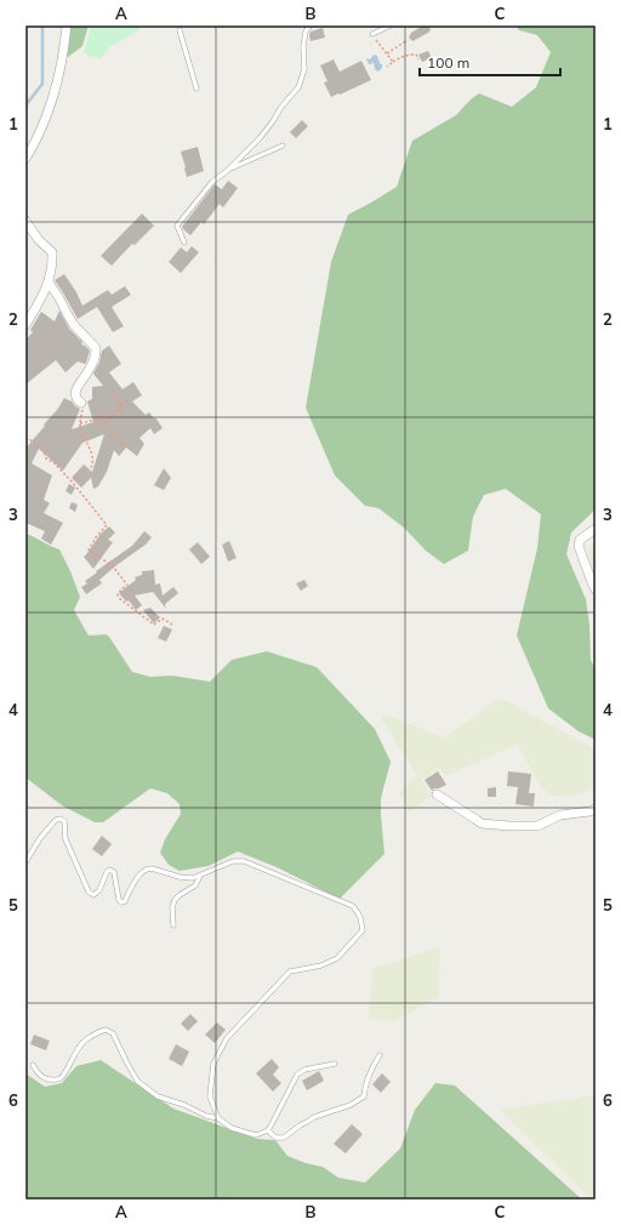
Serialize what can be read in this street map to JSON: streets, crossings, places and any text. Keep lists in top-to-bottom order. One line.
{"scale_bar":"100 m","grid":{"columns":["A","B","C"],"rows":["1","2","3","4","5","6"]}}
